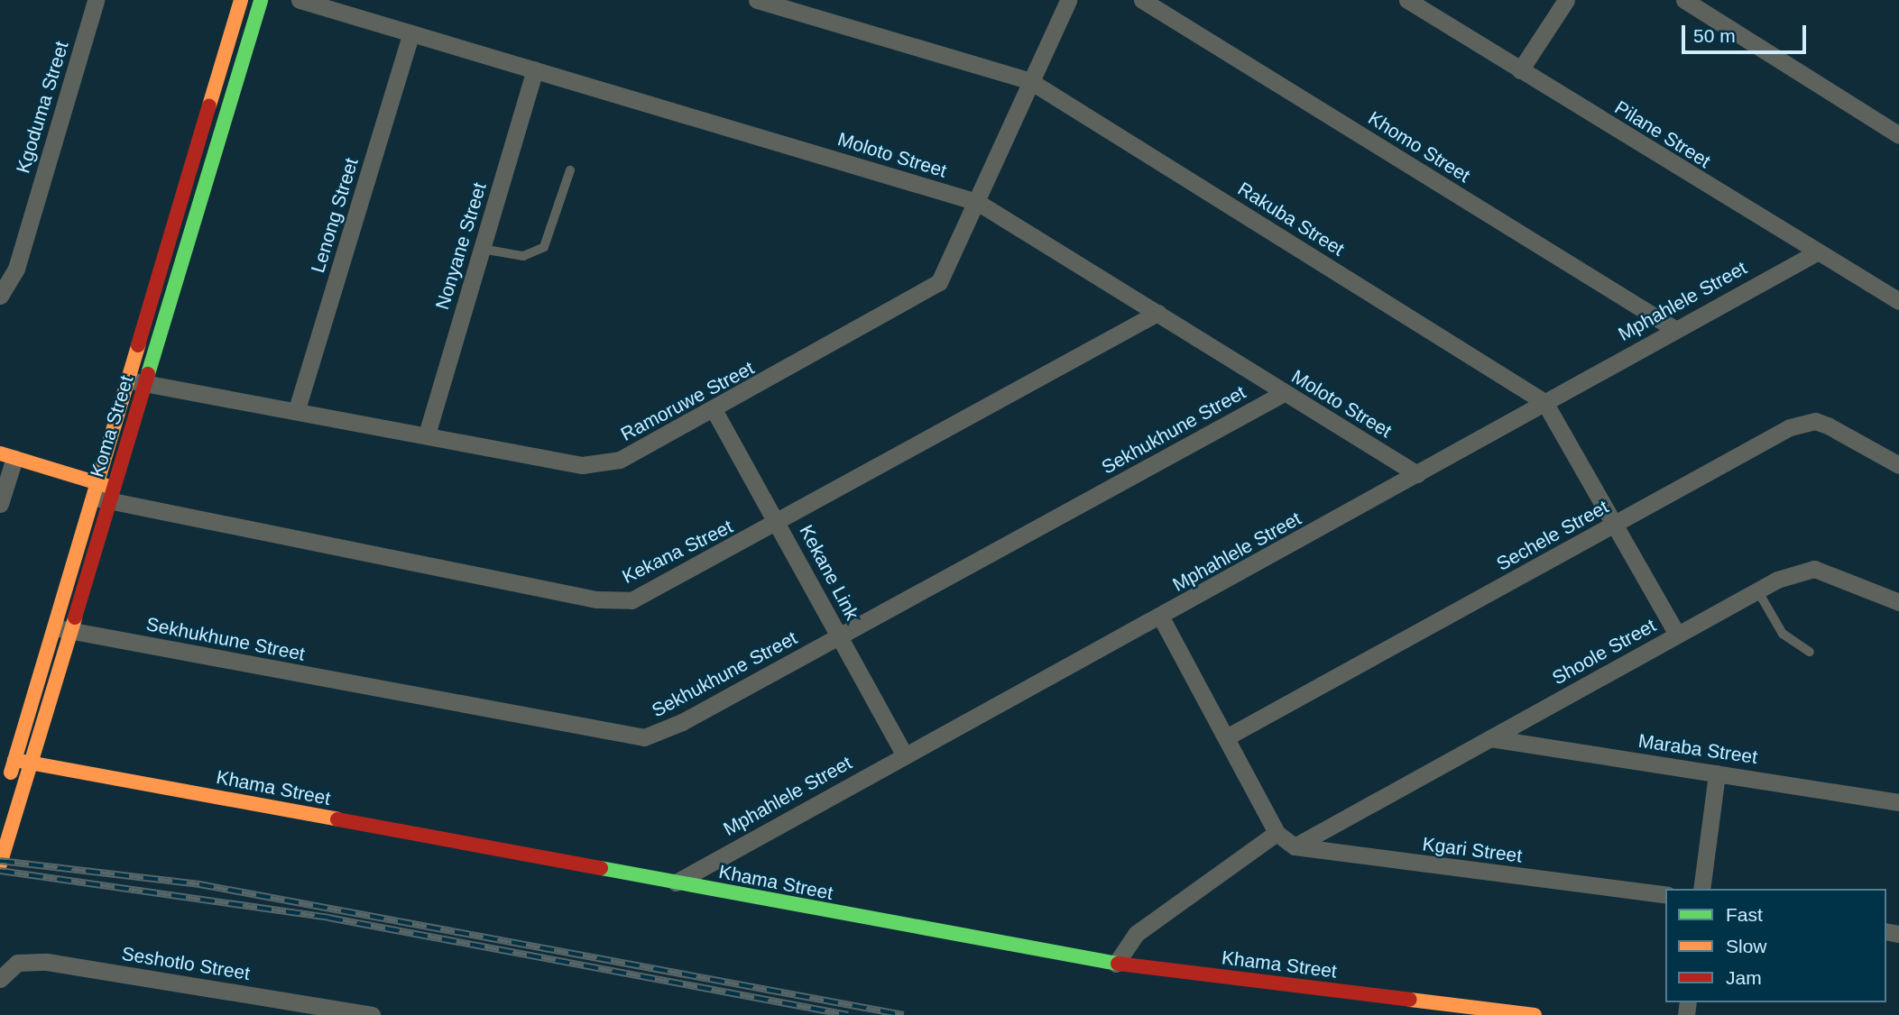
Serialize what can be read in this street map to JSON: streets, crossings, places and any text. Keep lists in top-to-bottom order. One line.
{"streets":{"main road":["Koma Street","Khama Street"],"street":["Kgoduma Street","Pilane Street","Khomo Street","Moloto Street","Lenong Street","Rakuba Street","Nonyane Street","Mphahlele Street","Ramoruwe Street","Sekhukhune Street","Sechele Street","Kekana Street","Kekane Link","Shoole Street","Maraba Street","Kgari Street","Seshotlo Street"]},"crossings":[["Pilane Street","Mphahlele Street"],["Khomo Street","Mphahlele Street"],["Moloto Street","Lenong Street"],["Moloto Street","Nonyane Street"],["Moloto Street","Mphahlele Street"],["Moloto Street","Ramoruwe Street"],["Moloto Street","Sekhukhune Street"],["Moloto Street","Kekana Street"],["Lenong Street","Ramoruwe Street"],["Rakuba Street","Mphahlele Street"],["Rakuba Street","Ramoruwe Street"],["Rakuba Street","Sechele Street"],["Rakuba Street","Shoole Street"],["Nonyane Street","Ramoruwe Street"],["Mphahlele Street","Kekane Link"],["Mphahlele Street","Khama Street"],["Mphahlele Street","Kgari Street"],["Ramoruwe Street","Koma Street"],["Ramoruwe Street","Kekane Link"],["Koma Street","Sekhukhune Street"],["Koma Street","Kekana Street"],["Koma Street","Khama Street"],["Sekhukhune Street","Kekane Link"],["Sechele Street","Kgari Street"],["Kekana Street","Kekane Link"],["Shoole Street","Maraba Street"],["Shoole Street","Kgari Street"]],"legend":["Fast","Slow","Jam"],"scale_bar":"50 m"}
